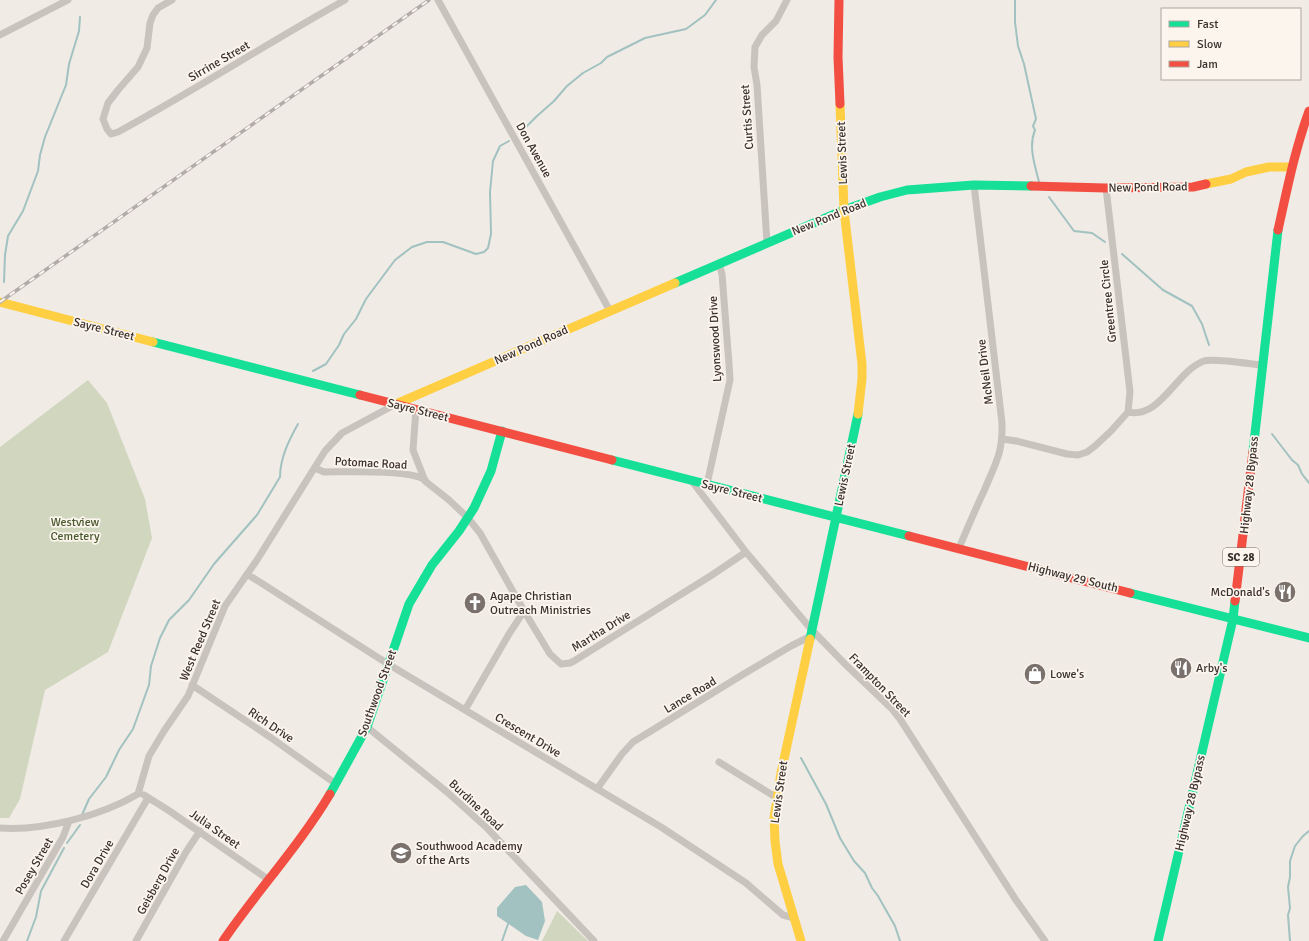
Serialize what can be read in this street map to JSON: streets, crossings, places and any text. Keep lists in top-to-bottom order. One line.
{"streets":{"main road":["Lewis Street","New Pond Road","Sayre Street","Highway 28 Bypass","SC 28","Highway 29 South","Southwood Street"],"street":["Sirrine Street","Curtis Street","Don Avenue","Greentree Circle","Lyonswood Drive","McNeil Drive","Potomac Road","Martha Drive","West Reed Street","Frampton Street","Lance Road","Rich Drive","Crescent Drive","Burdine Road","Julia Street","Dora Drive","Posey Street","Geisberg Drive"]},"crossings":[["Curtis Street","New Pond Road"],["Don Avenue","New Pond Road"],["Lewis Street","New Pond Road"],["Lewis Street","Sayre Street"],["Lewis Street","Highway 29 South"],["Lewis Street","Frampton Street"],["Lewis Street","Lance Road"],["Lewis Street","Crescent Drive"],["New Pond Road","Greentree Circle"],["New Pond Road","Sayre Street"],["New Pond Road","Lyonswood Drive"],["New Pond Road","McNeil Drive"],["New Pond Road","Highway 28 Bypass"],["New Pond Road","SC 28"],["New Pond Road","West Reed Street"],["Sayre Street","Lyonswood Drive"],["Sayre Street","Highway 29 South"],["Sayre Street","Martha Drive"],["Sayre Street","West Reed Street"],["Sayre Street","Frampton Street"],["Sayre Street","Southwood Street"],["McNeil Drive","Highway 29 South"],["Potomac Road","Martha Drive"],["Potomac Road","West Reed Street"],["Highway 28 Bypass","SC 28"],["Highway 28 Bypass","Highway 29 South"],["Martha Drive","Frampton Street"],["Martha Drive","Southwood Street"],["West Reed Street","Rich Drive"],["West Reed Street","Crescent Drive"],["West Reed Street","Julia Street"],["Frampton Street","Lance Road"],["Southwood Street","Rich Drive"],["Southwood Street","Crescent Drive"],["Southwood Street","Burdine Road"],["Southwood Street","Julia Street"],["Lance Road","Crescent Drive"],["Julia Street","Dora Drive"],["Julia Street","Geisberg Drive"]],"parks":["Westview Cemetery"],"places":{"restaurant":["McDonald's","Arby's"],"church":["Agape Christian Outreach Ministries"],"shop":["Lowe's"],"school or university":["Southwood Academy of the Arts"]},"legend":["Fast","Slow","Jam"]}
